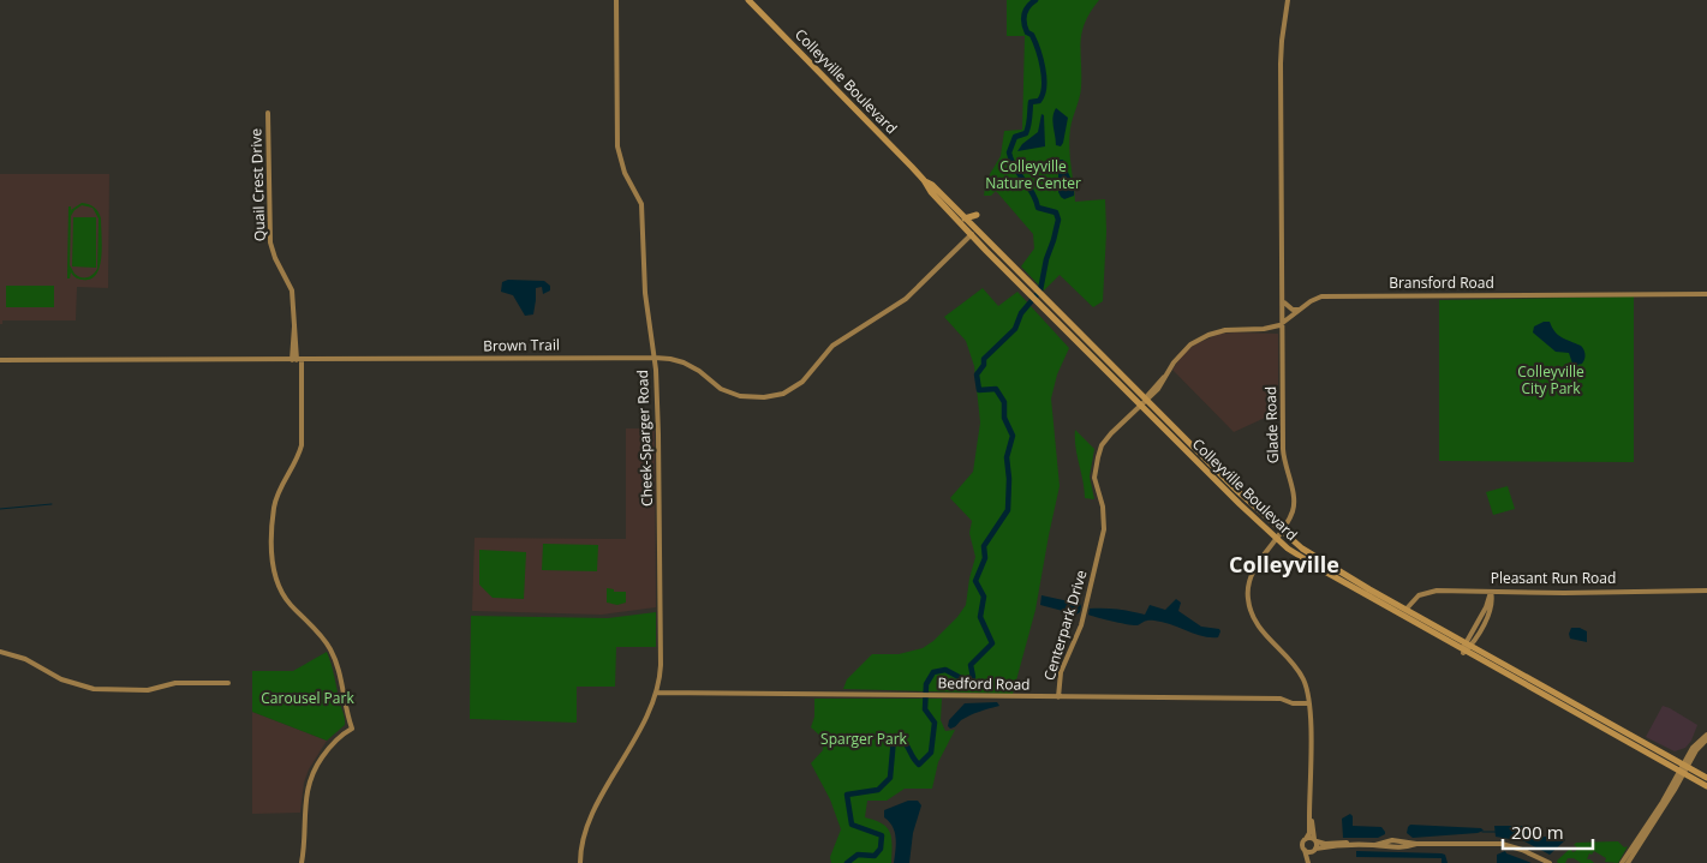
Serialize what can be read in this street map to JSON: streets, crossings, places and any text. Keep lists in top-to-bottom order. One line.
{"streets":{"main road":["Colleyville Boulevard"],"street":["Quail Crest Drive","Bransford Road","Brown Trail","Glade Road","Cheek-Sparger Road","Pleasant Run Road","Centerpark Drive","Bedford Road"]},"crossings":[["Colleyville Boulevard","Brown Trail"],["Colleyville Boulevard","Glade Road"],["Colleyville Boulevard","Pleasant Run Road"],["Colleyville Boulevard","Centerpark Drive"],["Quail Crest Drive","Brown Trail"],["Bransford Road","Glade Road"],["Bransford Road","Centerpark Drive"],["Brown Trail","Cheek-Sparger Road"],["Glade Road","Centerpark Drive"],["Glade Road","Bedford Road"],["Cheek-Sparger Road","Bedford Road"],["Centerpark Drive","Bedford Road"]],"districts":["Colleyville"],"parks":["Colleyville Nature Center","Colleyville City Park","Carousel Park","Sparger Park"],"scale_bar":"200 m"}
